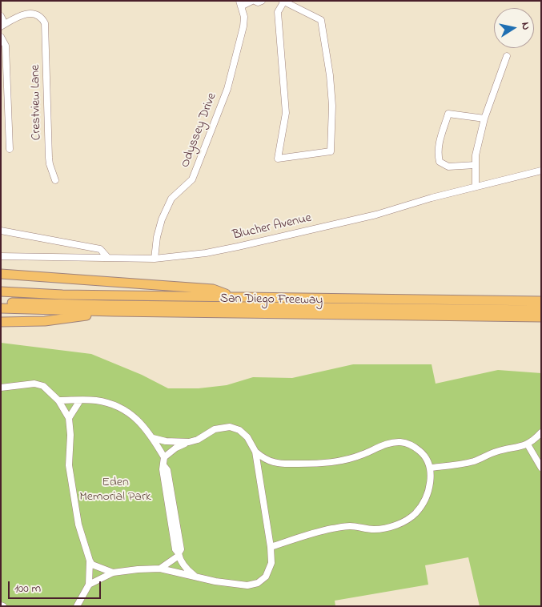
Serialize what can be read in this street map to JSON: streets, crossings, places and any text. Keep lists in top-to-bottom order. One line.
{"streets":{"highway":["San Diego Freeway"],"street":["Crestview Lane","Odyssey Drive","Blucher Avenue"]},"crossings":[["Odyssey Drive","Blucher Avenue"]],"parks":["Eden Memorial Park"],"scale_bar":"100 m","north":"right"}
